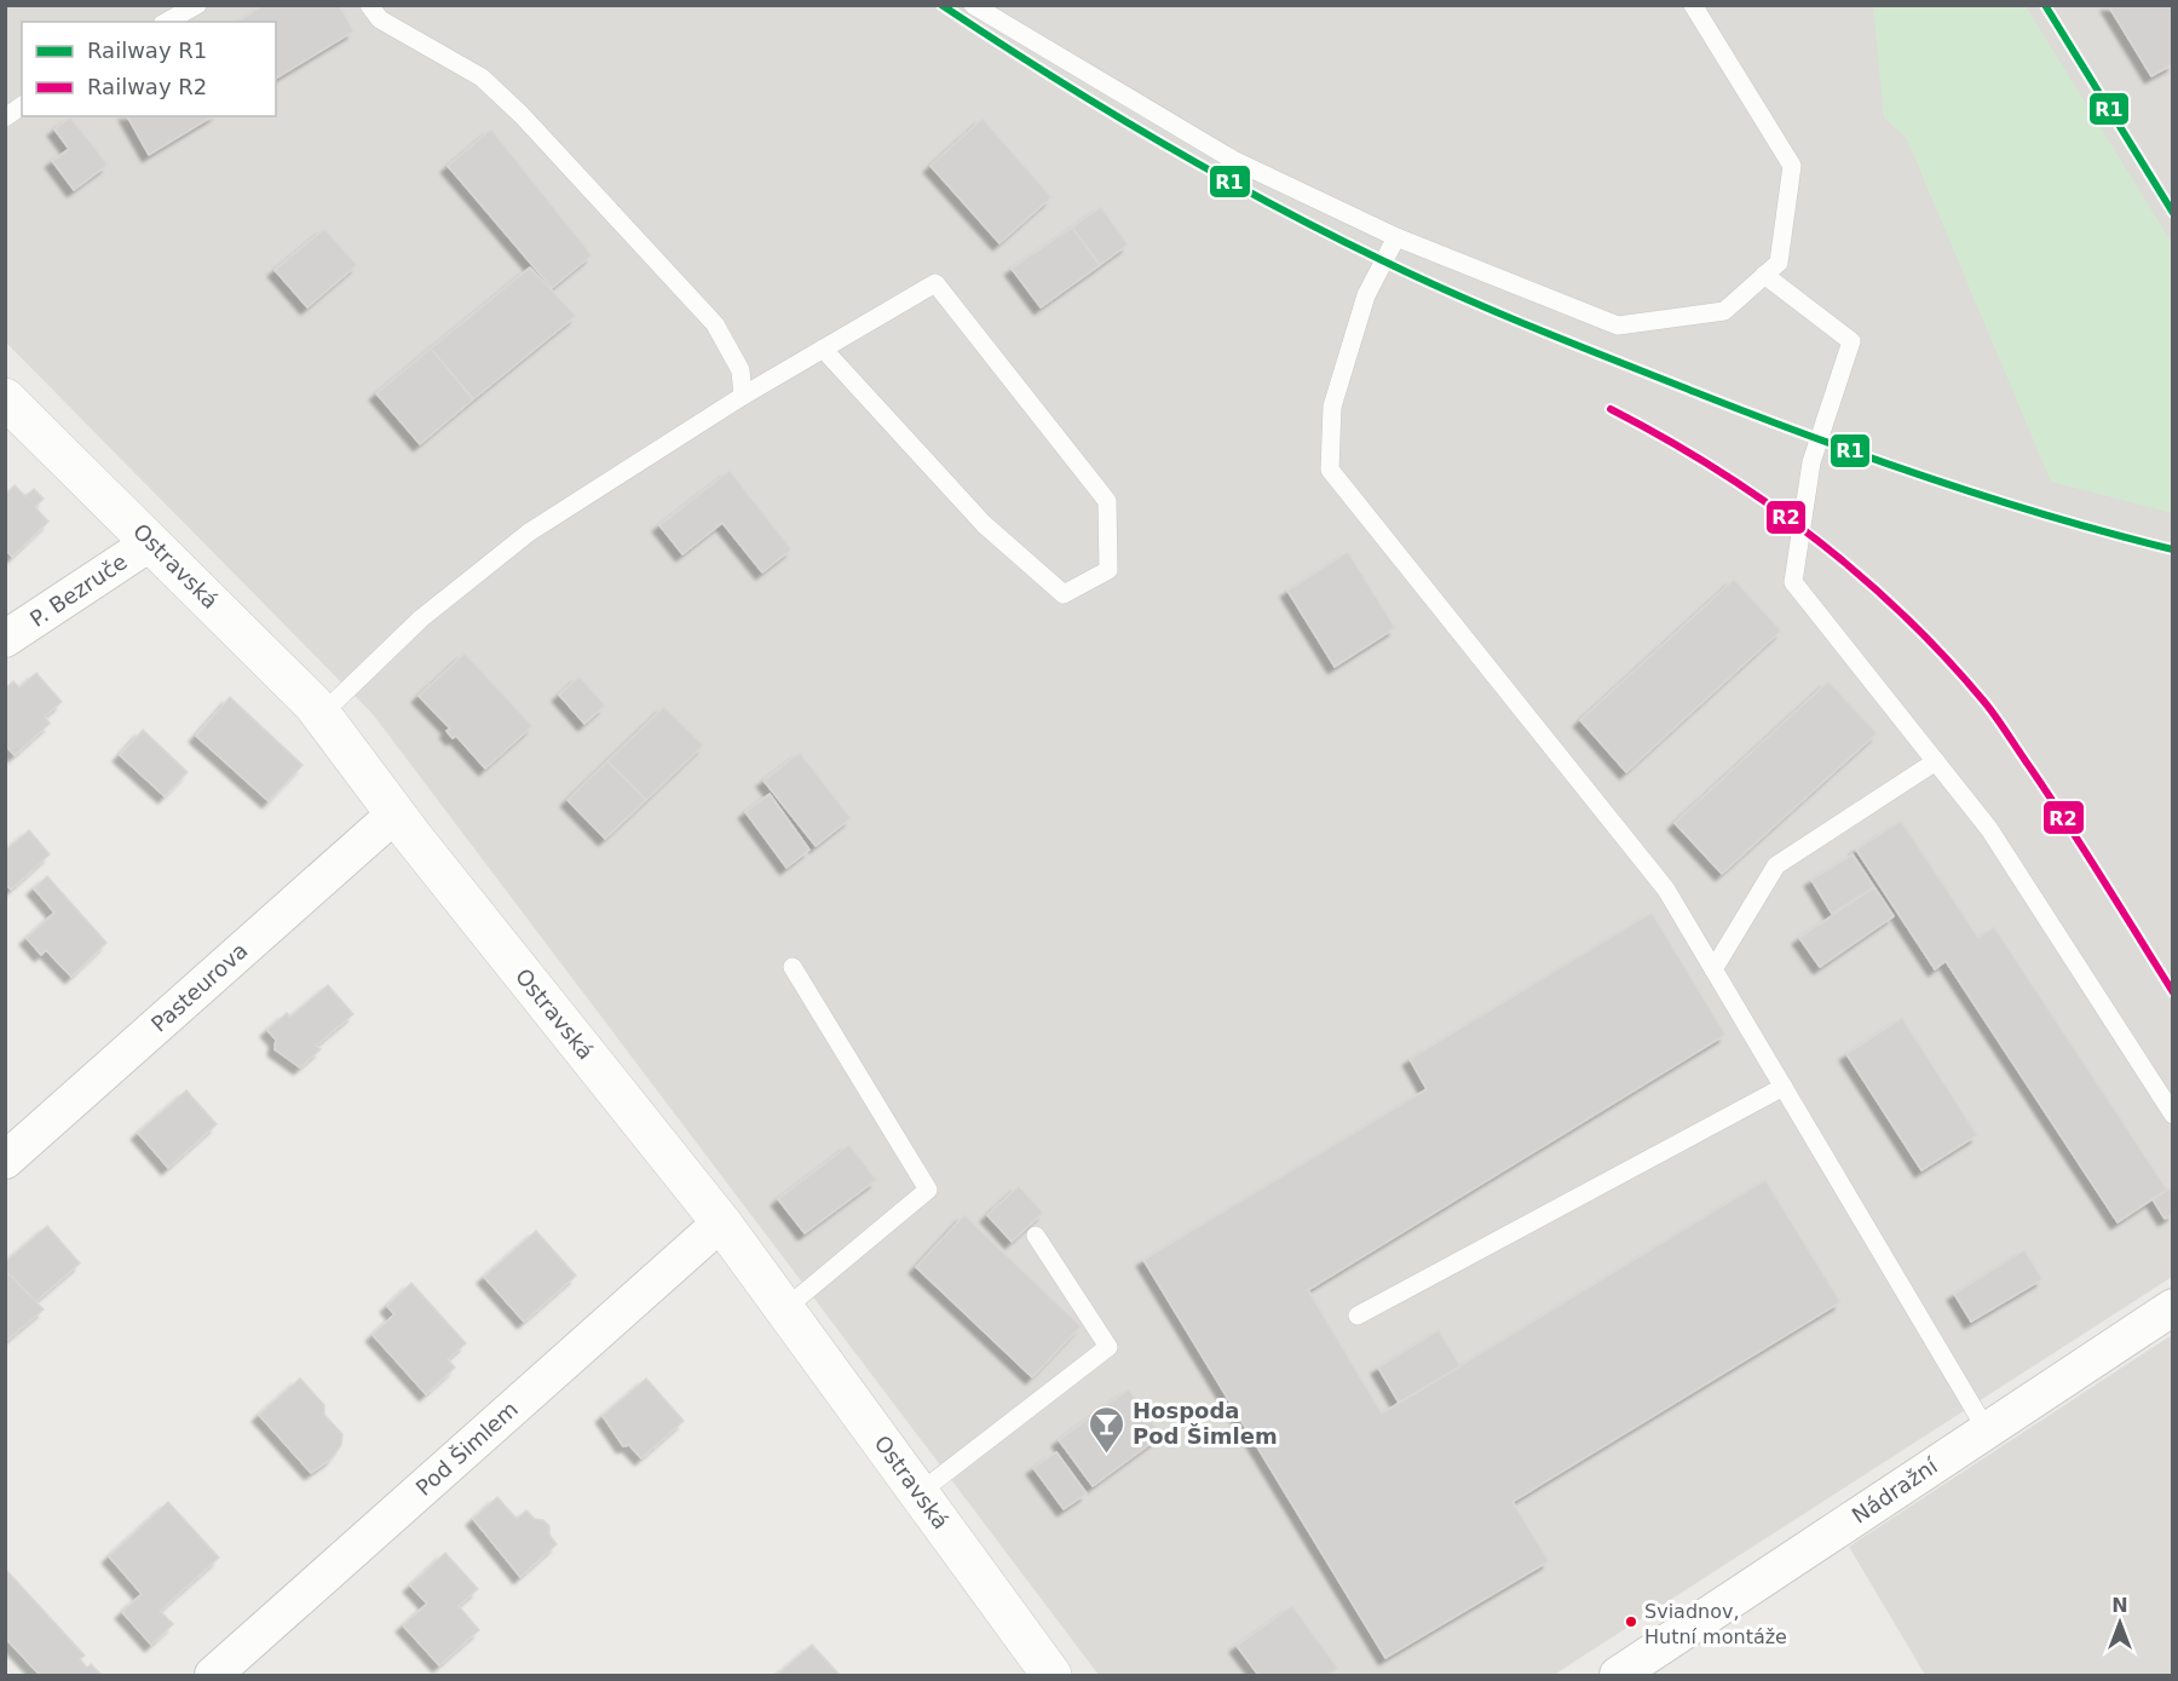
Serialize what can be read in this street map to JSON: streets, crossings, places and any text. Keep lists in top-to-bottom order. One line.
{"streets":{"street":["Ostravská","P. Bezruče","Pasteurova","Pod Šimlem","Nádražní"]},"crossings":[["Ostravská","P. Bezruče"],["Ostravská","Pasteurova"],["Ostravská","Pod Šimlem"]],"places":{"bar":["Hospoda Pod Šimlem"],"other":["Sviadnov, Hutní montáže"]},"lines":["rail line R1","rail line R2"],"legend":["Railway R1","Railway R2"],"north":"top"}
